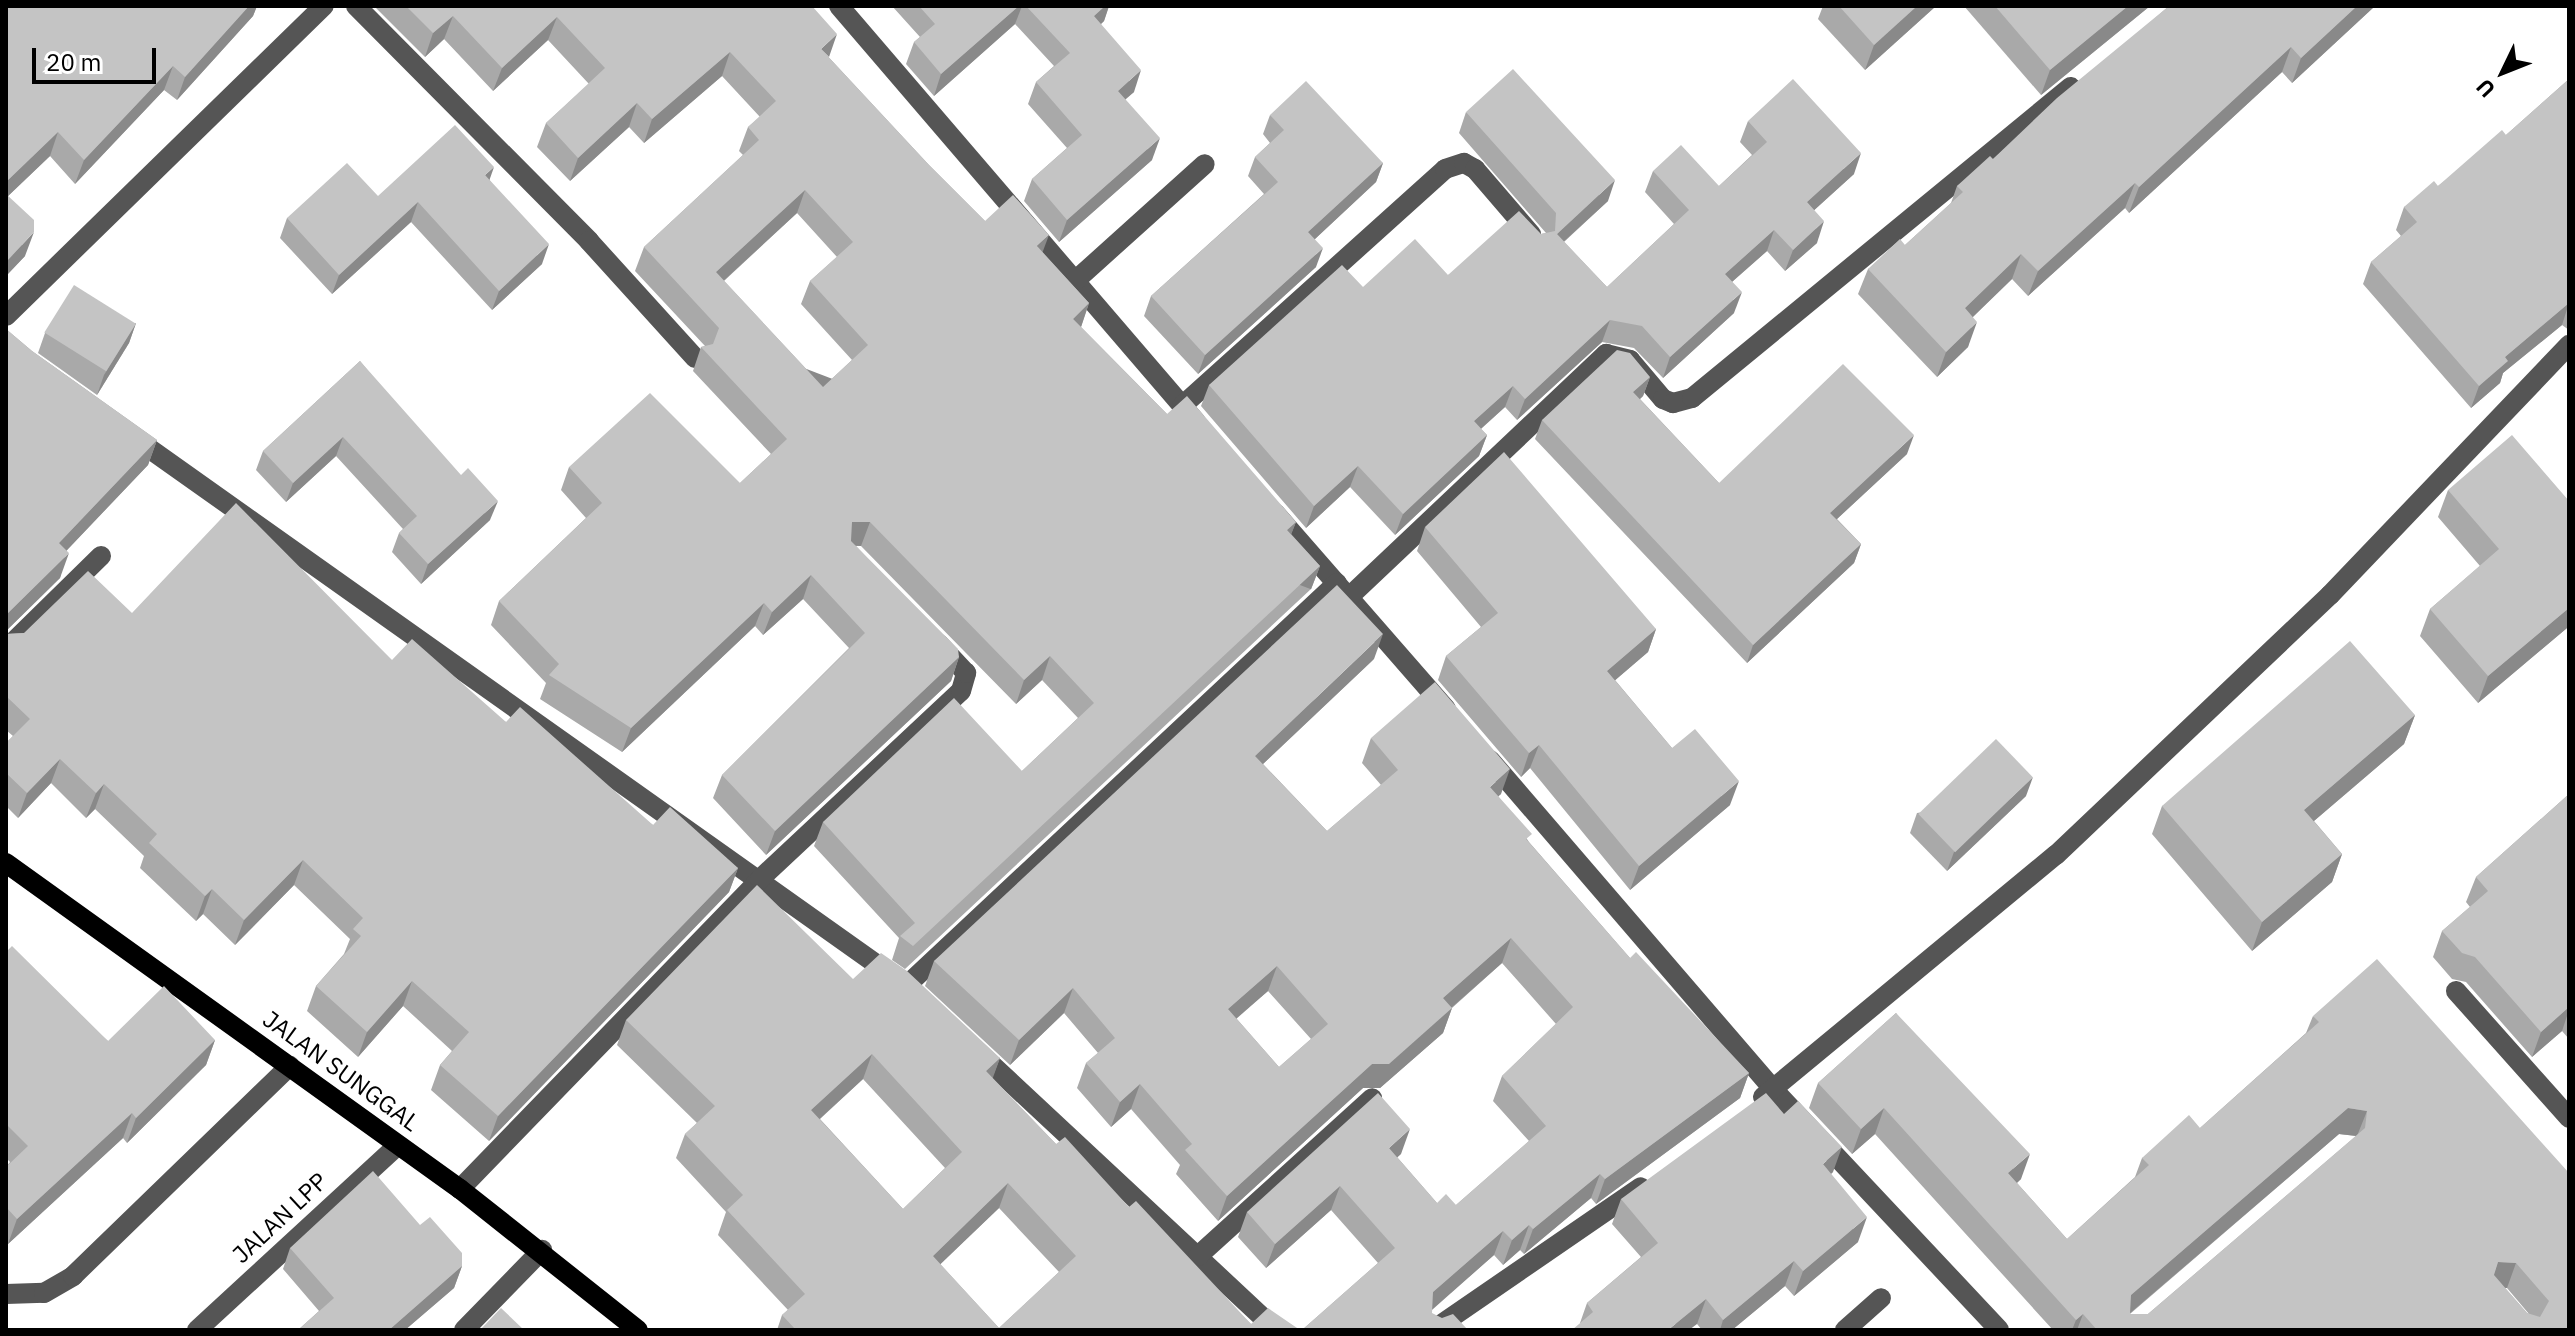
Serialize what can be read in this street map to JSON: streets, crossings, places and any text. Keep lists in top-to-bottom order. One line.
{"streets":{"main road":["JALAN SUNGGAL"],"street":["JALAN LPP"]},"crossings":[["JALAN SUNGGAL","JALAN LPP"]],"scale_bar":"20 m","north":"bottom left"}
